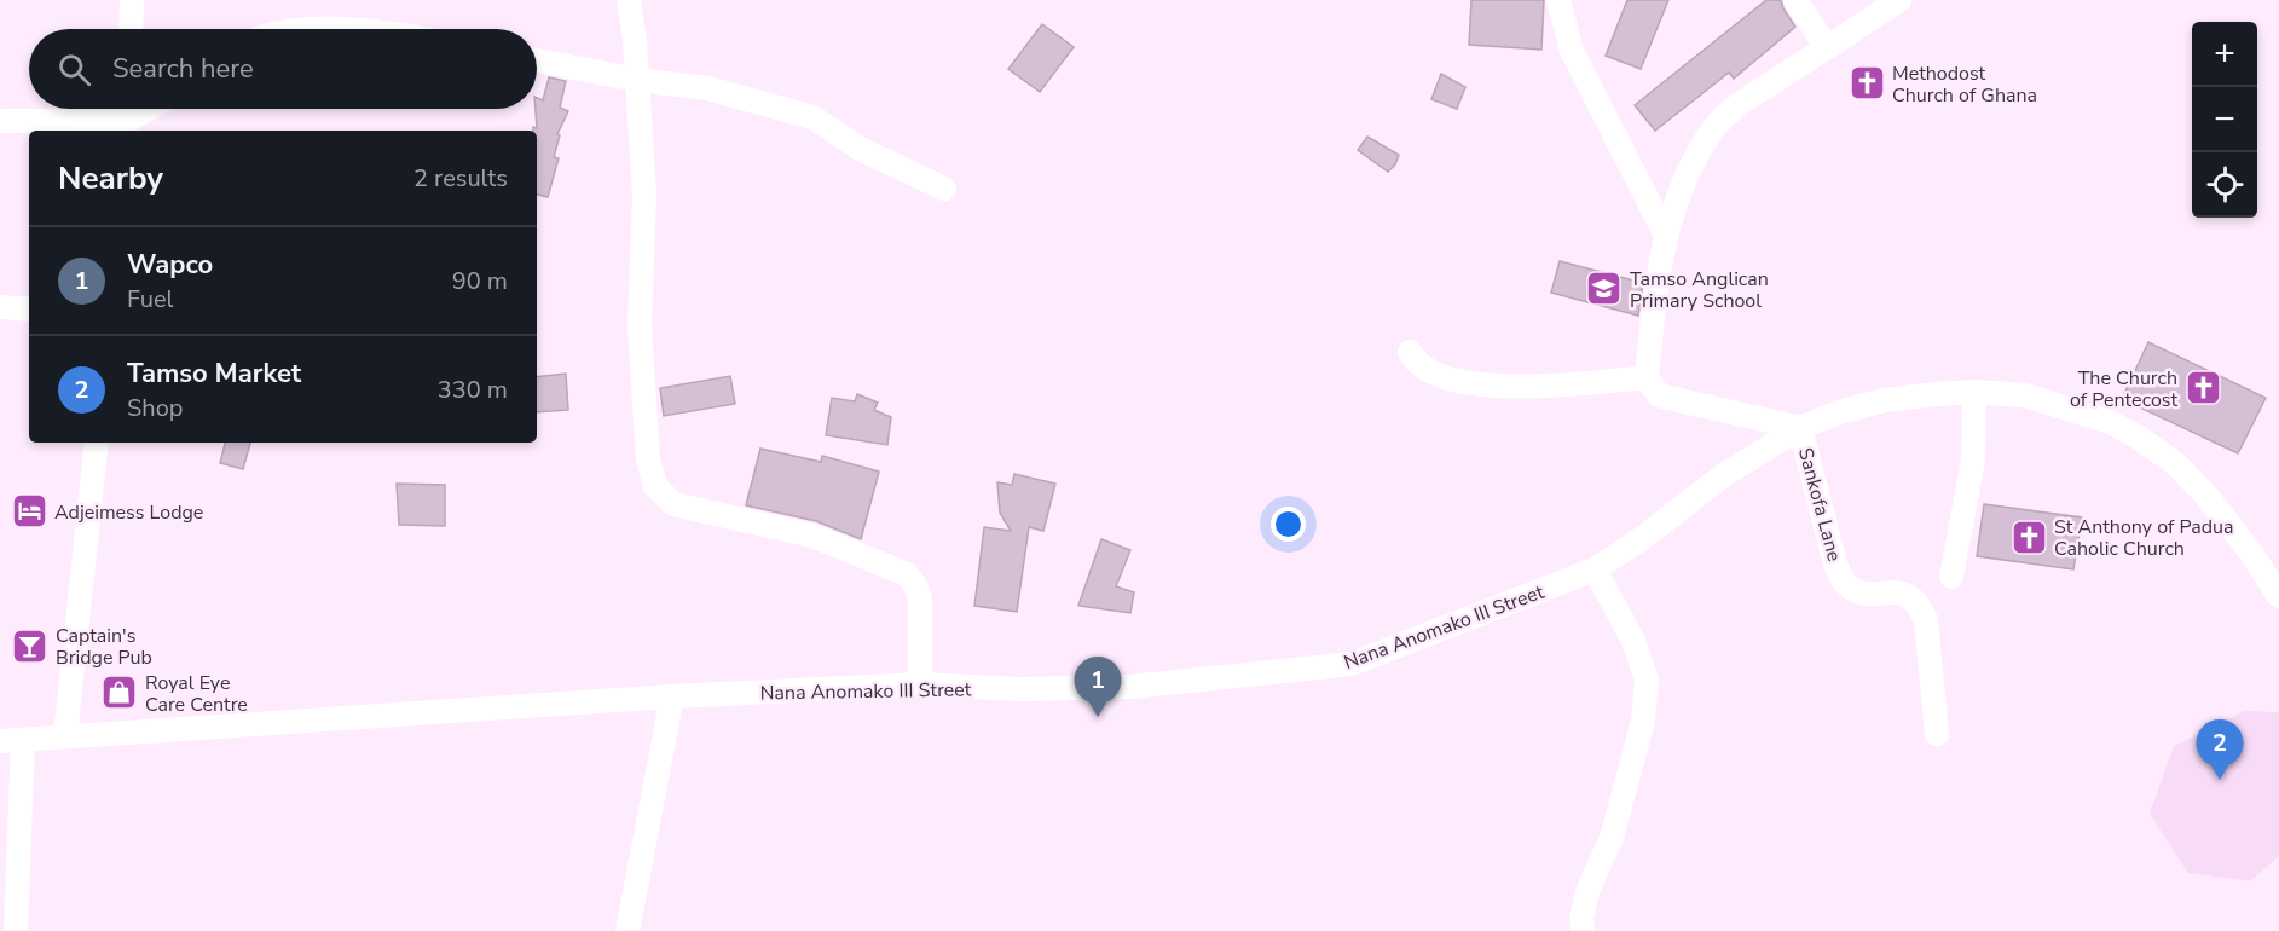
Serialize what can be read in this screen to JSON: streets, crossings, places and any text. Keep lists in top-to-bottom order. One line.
{"streets":{"street":["Sankofa Lane","Nana Anomako III Street"]},"crossings":[["Sankofa Lane","Nana Anomako III Street"]],"places":{"church":["Methodost Church of Ghana","The Church of Pentecost","St Anthony of Padua Caholic Church"],"school or university":["Tamso Anglican Primary School"],"hotel":["Adjeimess Lodge"],"bar":["Captain's Bridge Pub"],"shop":["Royal Eye Care Centre"]},"page":{"map_buttons":["+","−"],"search":"Search here","heading":["Nearby","2 results"],"list":[{"mark":"1","name":"Wapco","note":"Fuel","value":"90 m"},{"mark":"2","name":"Tamso Market","note":"Shop","value":"330 m"}],"pins":["1","2"]}}
